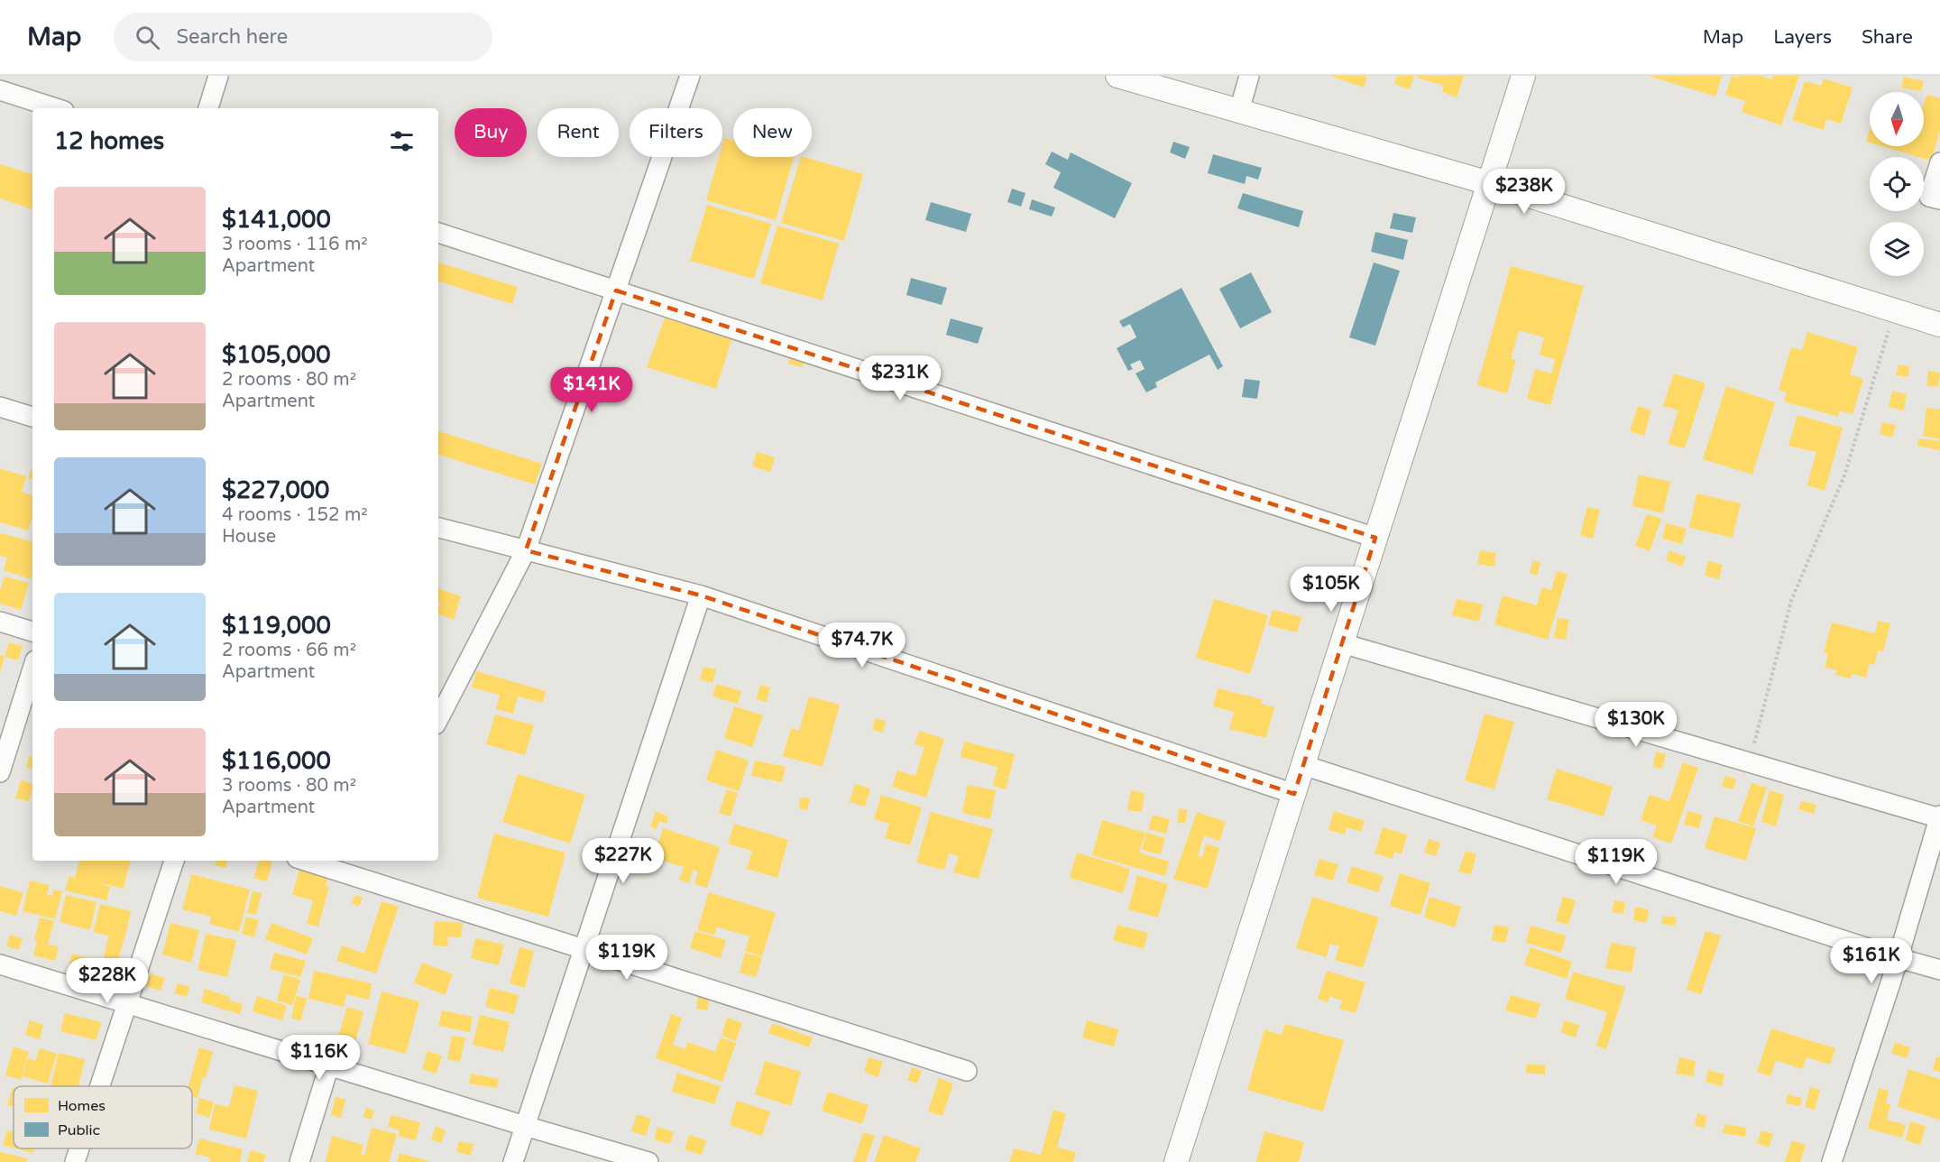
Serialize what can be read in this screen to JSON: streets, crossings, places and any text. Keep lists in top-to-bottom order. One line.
{"legend":["Homes","Public"],"north":"bottom","page":{"header":"Map","search":"Search here","nav":["Map","Layers","Share"],"chip":["Buy","Rent","Filters","New"],"heading":"12 homes","price":["$238K","$231K","$141K","$105K","$74.7K","$130K","$227K","$119K","$119K","$161K","$228K","$116K"],"list":[{"name":"$141,000","note":"3 rooms · 116 m² · Apartment"},{"name":"$105,000","note":"2 rooms · 80 m² · Apartment"},{"name":"$227,000","note":"4 rooms · 152 m² · House"},{"name":"$119,000","note":"2 rooms · 66 m² · Apartment"},{"name":"$116,000","note":"3 rooms · 80 m² · Apartment"}]}}
